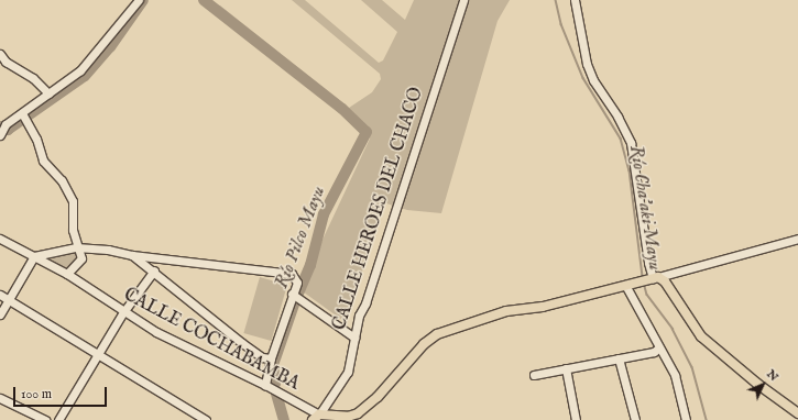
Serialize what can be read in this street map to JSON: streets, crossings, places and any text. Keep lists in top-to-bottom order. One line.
{"streets":{"street":["CALLE HEROES DEL CHACO","CALLE COCHABAMBA"]},"crossings":[["CALLE HEROES DEL CHACO","CALLE COCHABAMBA"]],"water":["Río Cha'aki Mayu","Río Pilco Mayu"],"scale_bar":"100 m","north":"top right"}
